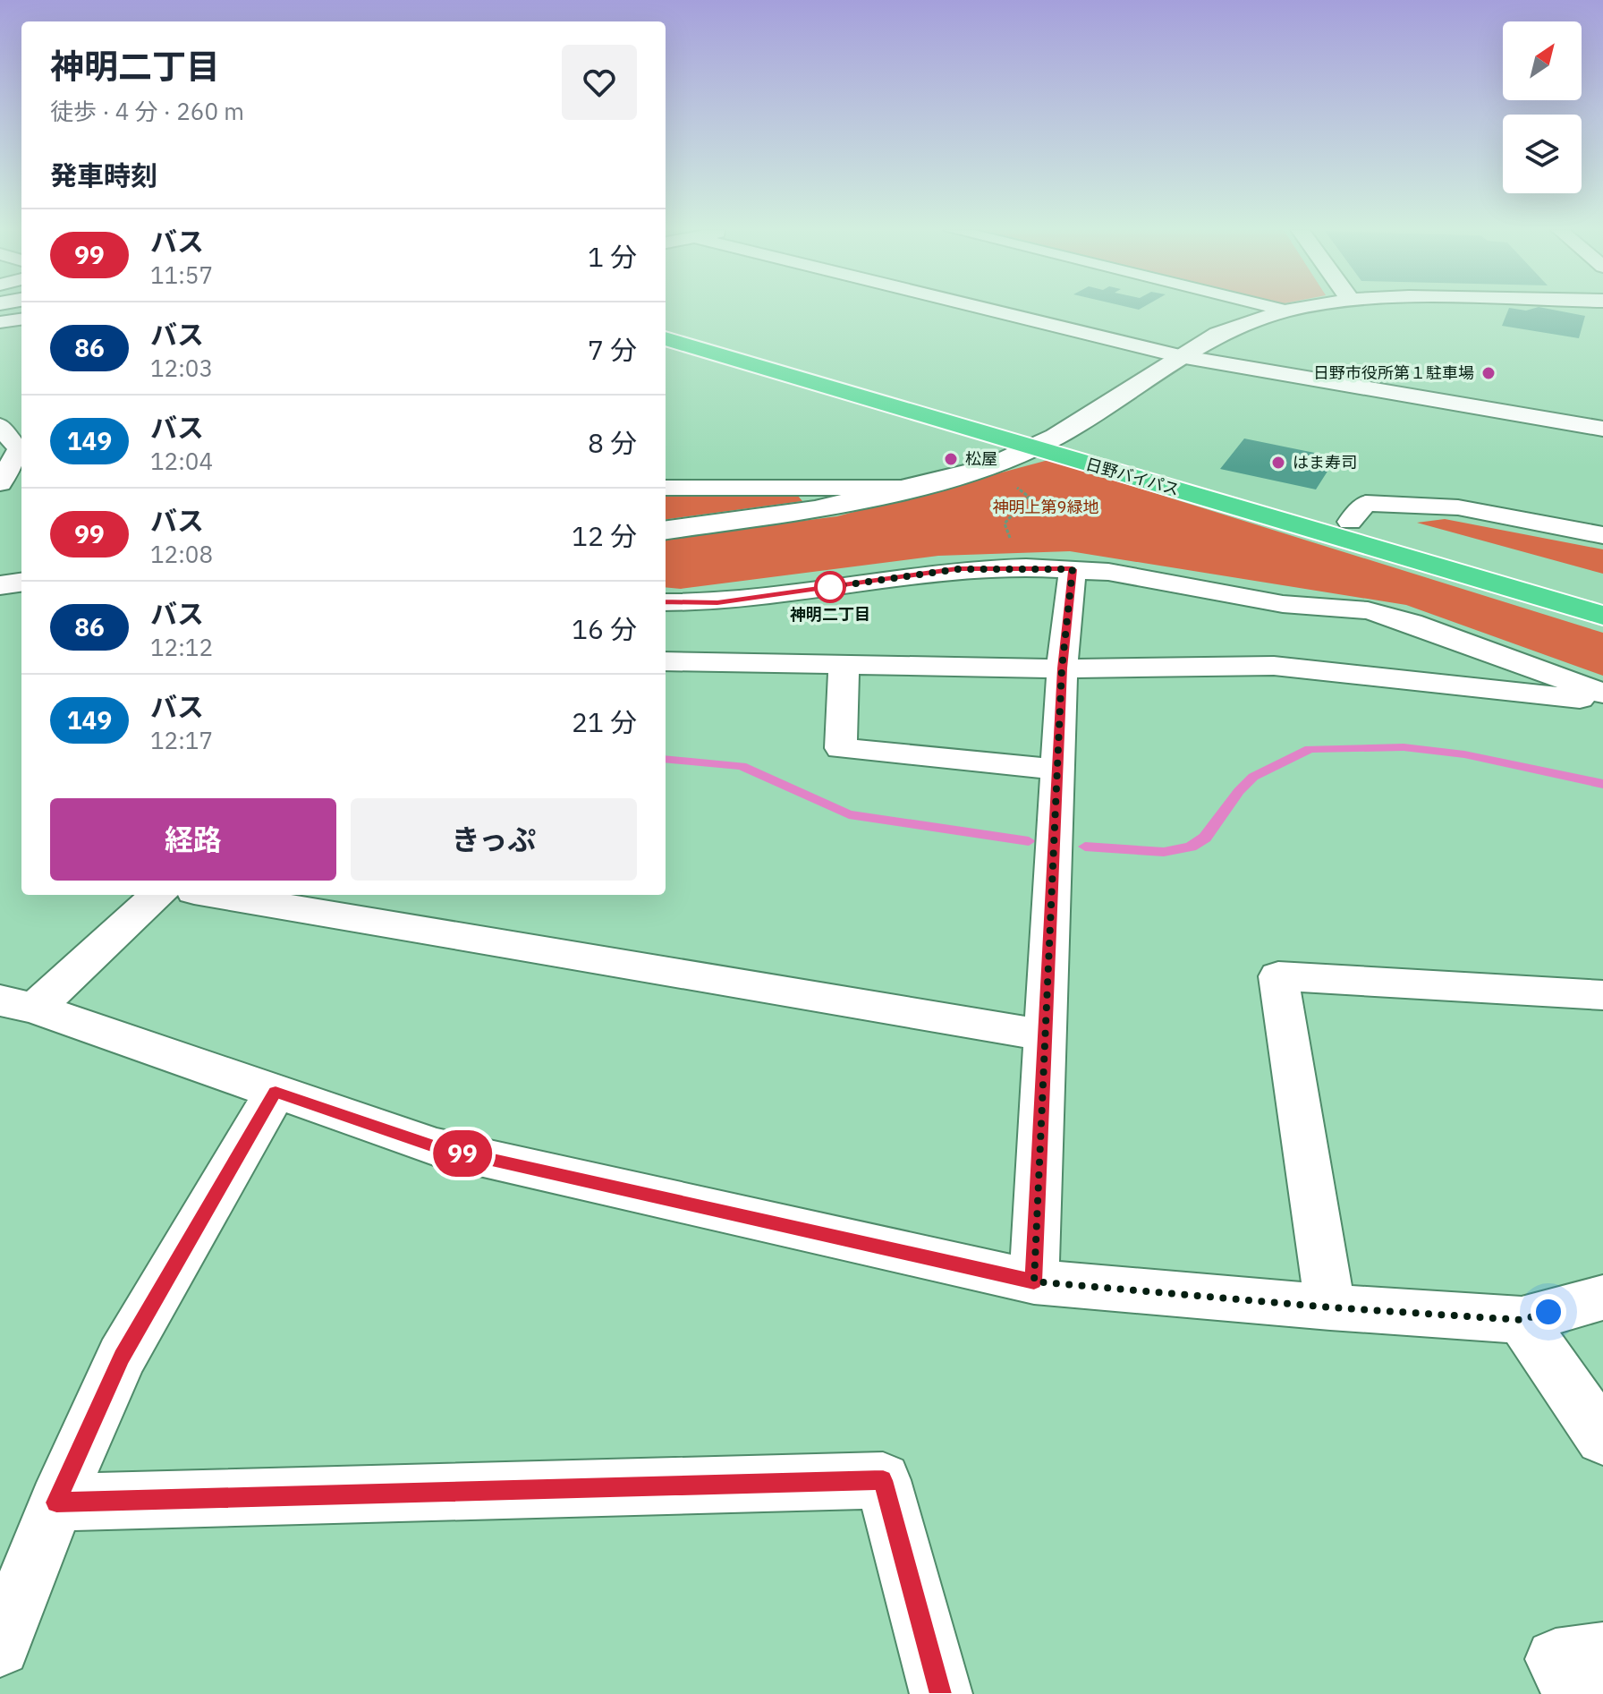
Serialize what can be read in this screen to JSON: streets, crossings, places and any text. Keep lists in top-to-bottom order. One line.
{"streets":{"highway":["日野バイパス"]},"parks":["神明上第9緑地"],"places":["日野市役所第１駐車場","松屋","はま寿司","神明二丁目"],"lines":["bus line 99"],"north":"top right","page":{"on_map":"99","heading":[["神明二丁目","徒歩 · 4 分 · 260 m"],"発車時刻"],"list":[{"mark":"99","name":"バス","note":"11:57","value":"1 分"},{"mark":"86","name":"バス","note":"12:03","value":"7 分"},{"mark":"149","name":"バス","note":"12:04","value":"8 分"},{"mark":"99","name":"バス","note":"12:08","value":"12 分"},{"mark":"86","name":"バス","note":"12:12","value":"16 分"},{"mark":"149","name":"バス","note":"12:17","value":"21 分"}],"buttons":["経路","きっぷ"]}}
